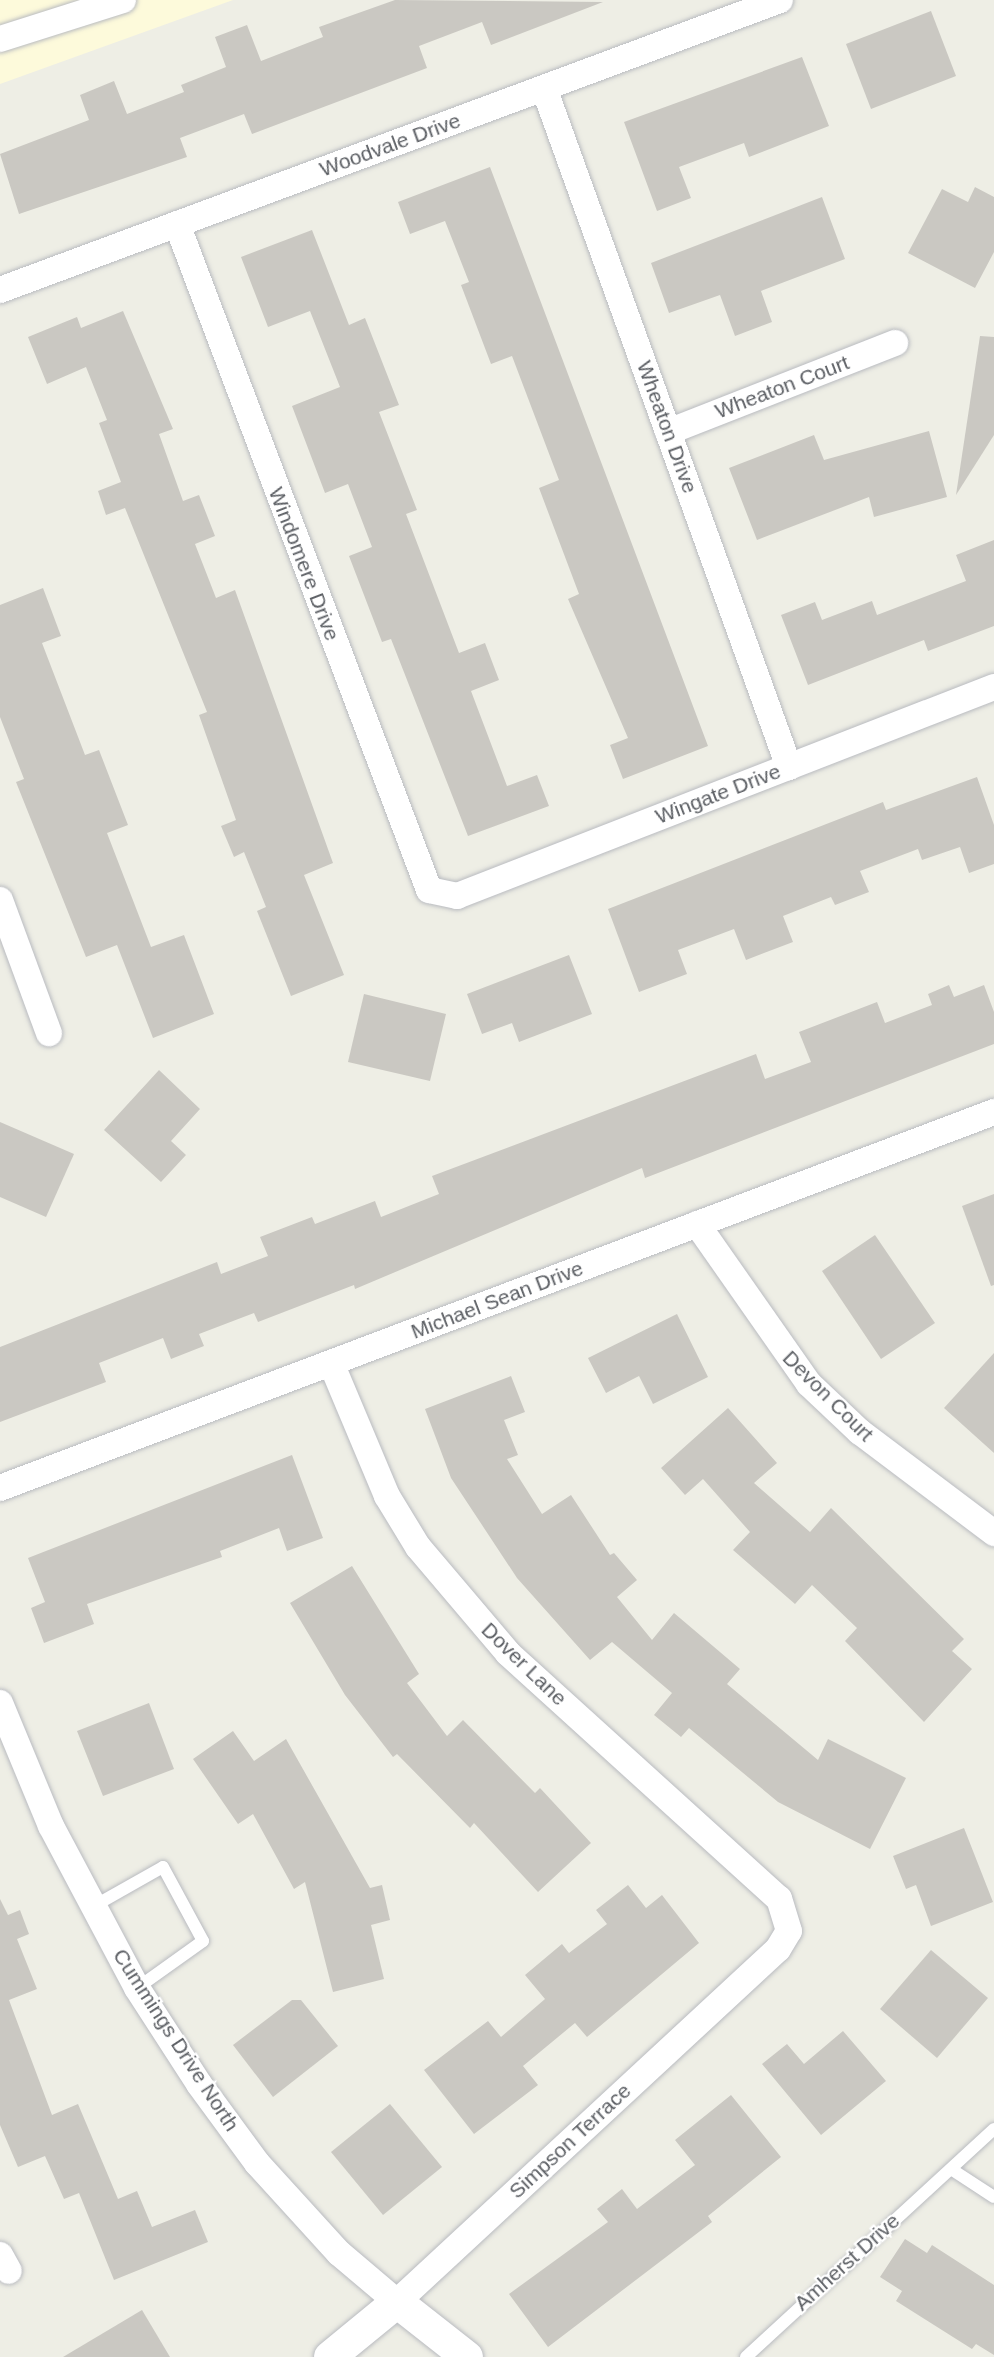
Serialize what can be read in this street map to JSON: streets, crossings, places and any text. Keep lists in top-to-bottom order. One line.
{"streets":{"street":["Woodvale Drive","Wheaton Court","Wheaton Drive","Windomere Drive","Wingate Drive","Michael Sean Drive","Devon Court","Dover Lane","Cummings Drive North","Simpson Terrace"],"lane":["Amherst Drive"]},"crossings":[["Woodvale Drive","Wheaton Drive"],["Woodvale Drive","Windomere Drive"],["Wheaton Court","Wheaton Drive"],["Wheaton Drive","Wingate Drive"],["Windomere Drive","Wingate Drive"],["Michael Sean Drive","Devon Court"],["Michael Sean Drive","Dover Lane"],["Dover Lane","Simpson Terrace"],["Cummings Drive North","Simpson Terrace"]]}
